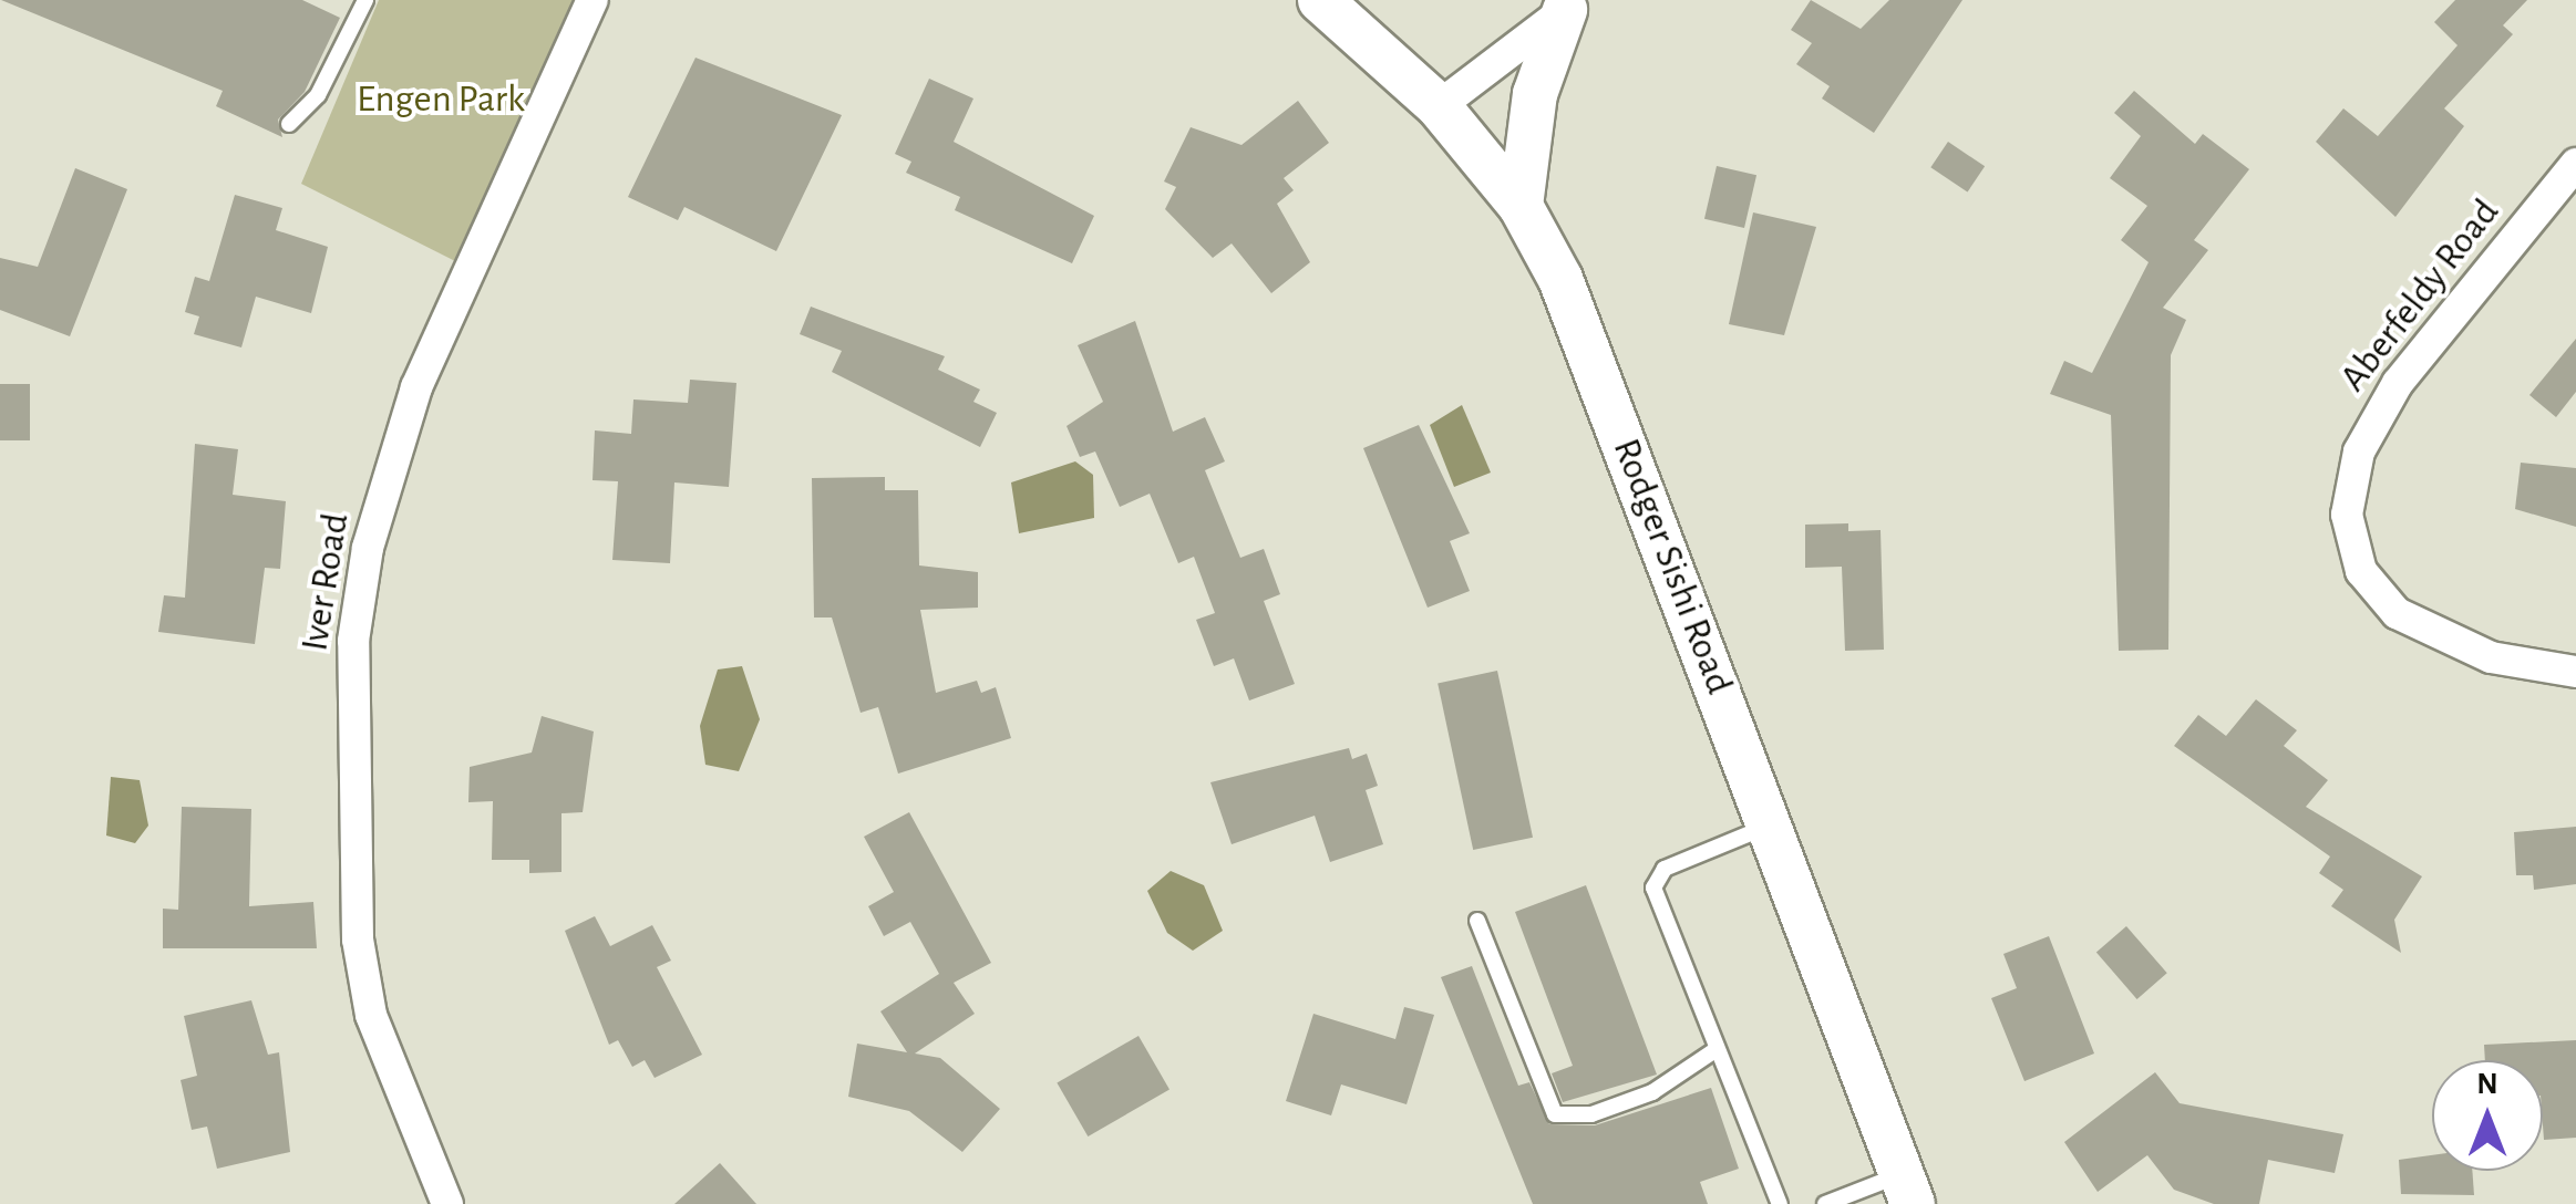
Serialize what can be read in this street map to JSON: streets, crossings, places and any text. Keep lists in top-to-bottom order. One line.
{"streets":{"main road":["Rodger Sishi Road"],"street":["Aberfeldy Road","Iver Road"]},"parks":["Engen Park"],"north":"top"}
